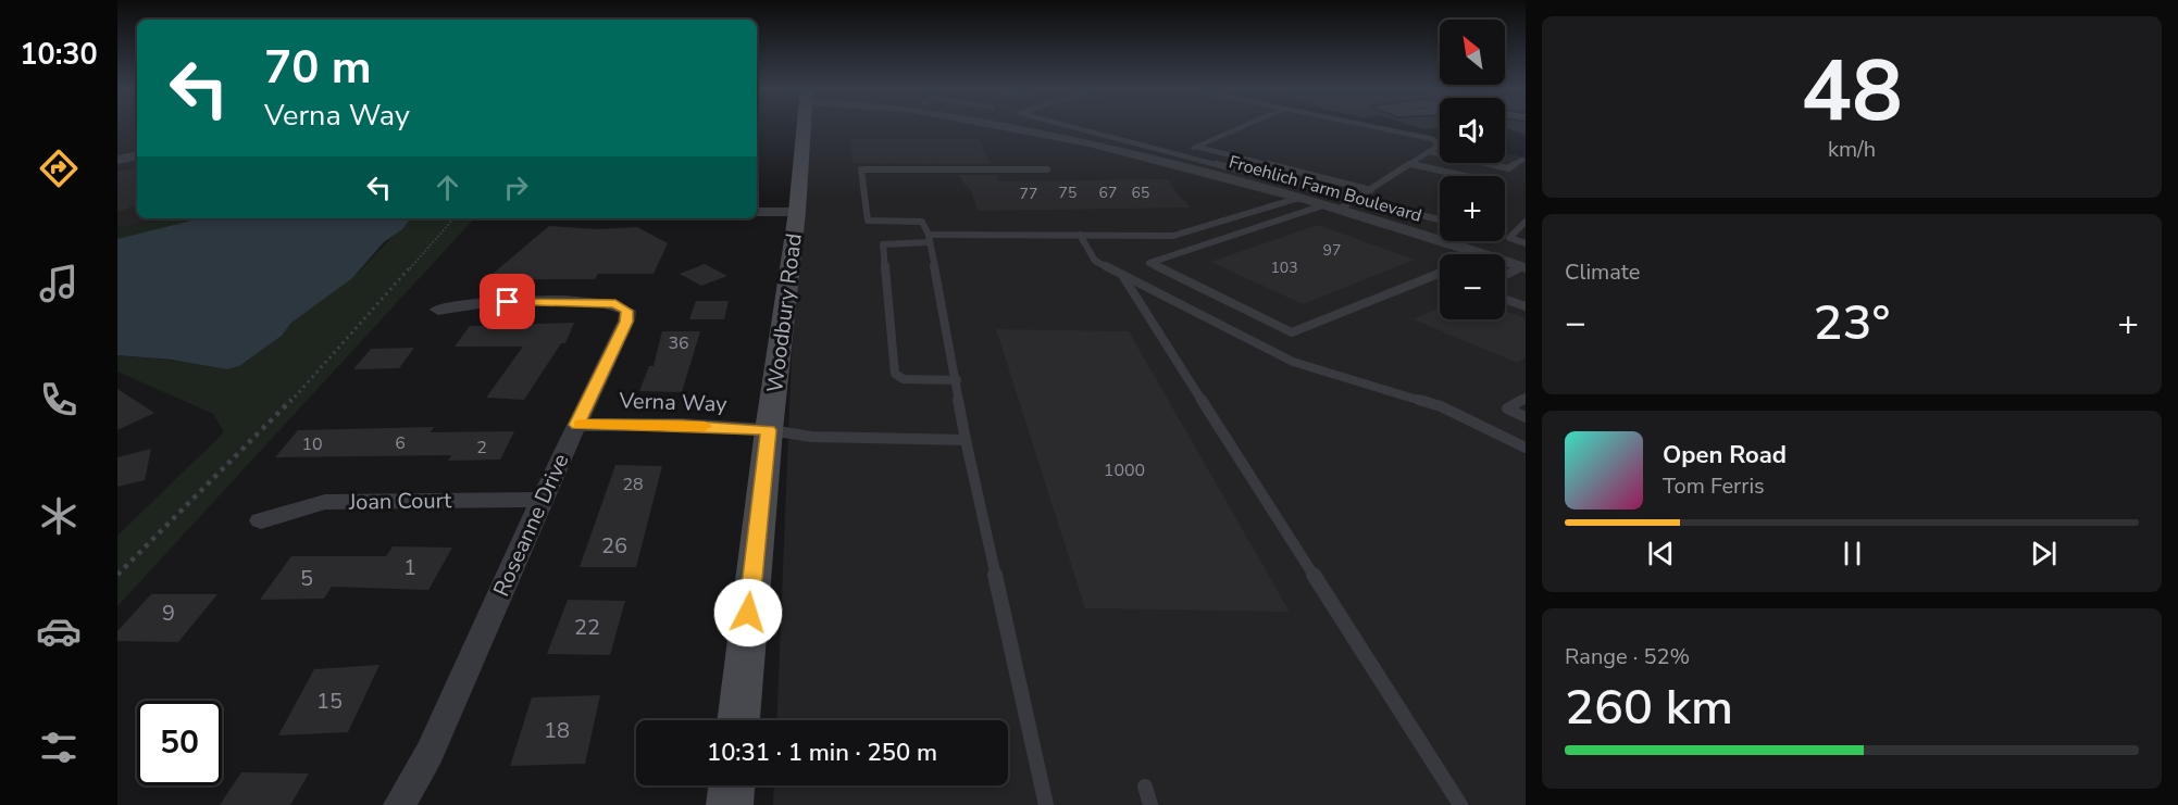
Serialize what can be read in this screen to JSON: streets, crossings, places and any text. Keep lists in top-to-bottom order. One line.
{"streets":{"main road":["Woodbury Road"],"street":["Froehlich Farm Boulevard","Verna Way","Joan Court","Roseanne Drive"]},"crossings":[["Woodbury Road","Verna Way"],["Verna Way","Roseanne Drive"],["Joan Court","Roseanne Drive"]],"house_numbers":["75","67","65","77","97","103","36","6","10","2","1000","28","26","1","5","9","22","15","18"],"north":"top left","page":{"tabs":"10:30","tile":[["48","km/h"],"Climate",["Range · 52%","260 km"]],"map_buttons":["+","−"],"turn":["70 m","Verna Way"],"heat":["−","23°","+"],"song":["Open Road","Tom Ferris"],"limit":"50","trip":"10:31 · 1 min · 250 m"}}
